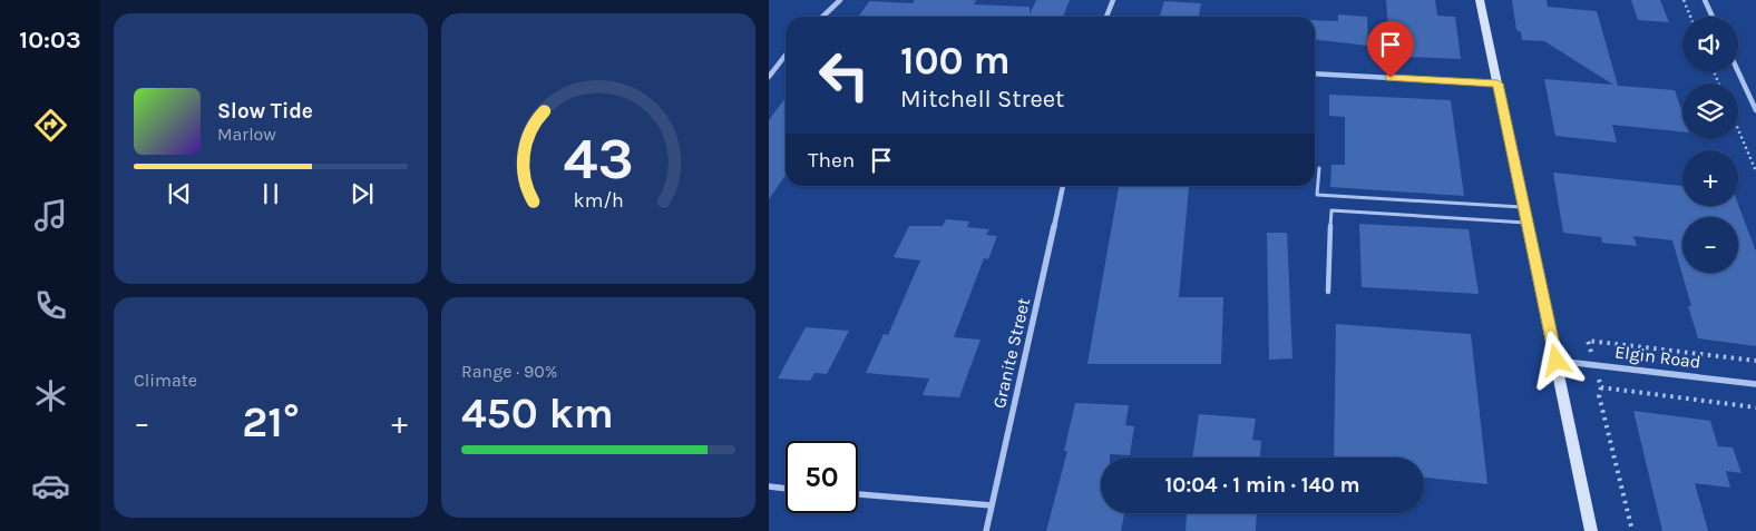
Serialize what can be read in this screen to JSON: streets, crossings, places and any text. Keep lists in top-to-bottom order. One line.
{"streets":{"street":["Granite Street","Elgin Road"]},"page":{"tabs":"10:03","map_buttons":["+","−"],"turn":["100 m","Mitchell Street"],"song":["Slow Tide","Marlow"],"then":"Then","tile":["Climate",["Range · 90%","450 km"]],"heat":["−","21°","+"],"limit":"50","trip":"10:04 · 1 min · 140 m","gauge":["43","km/h"]}}
